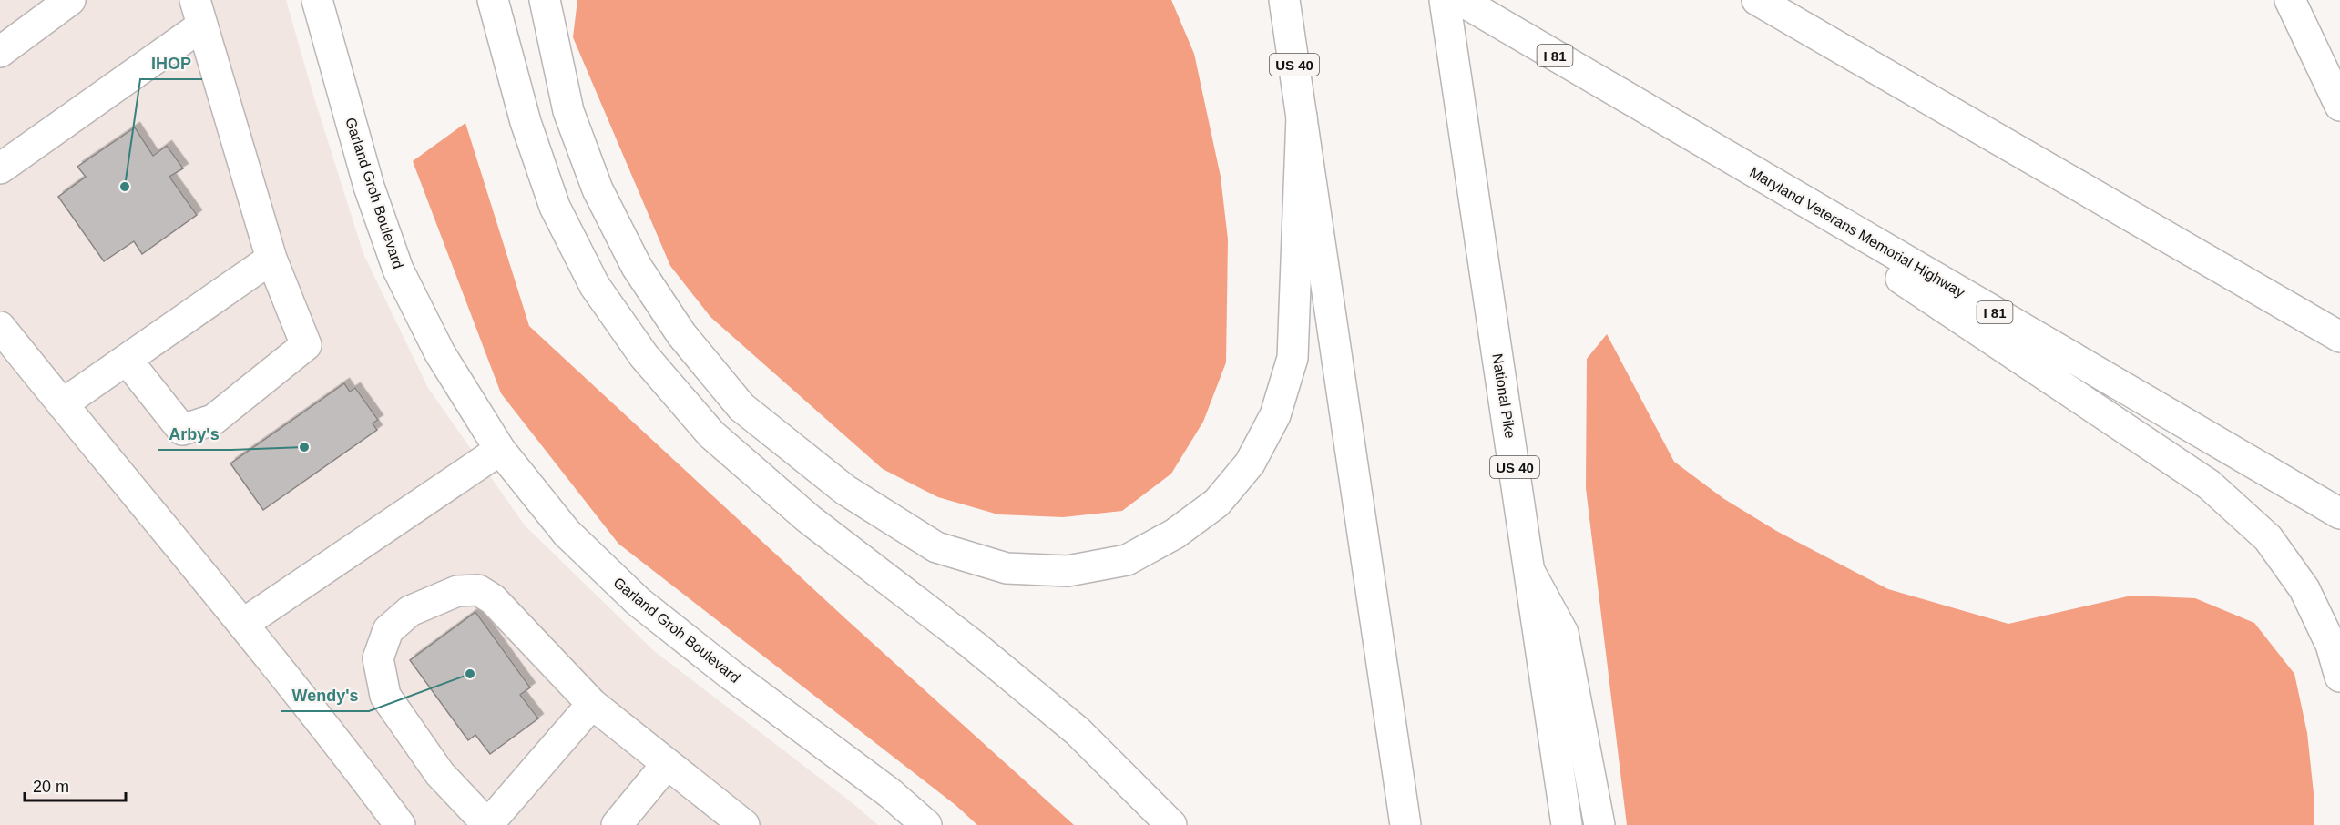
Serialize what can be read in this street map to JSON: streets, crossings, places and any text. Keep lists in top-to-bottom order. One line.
{"streets":{"main road":["I 81","US 40","Garland Groh Boulevard","Maryland Veterans Memorial Highway","National Pike"]},"places":["IHOP","Arby's","Wendy's"],"scale_bar":"20 m"}
